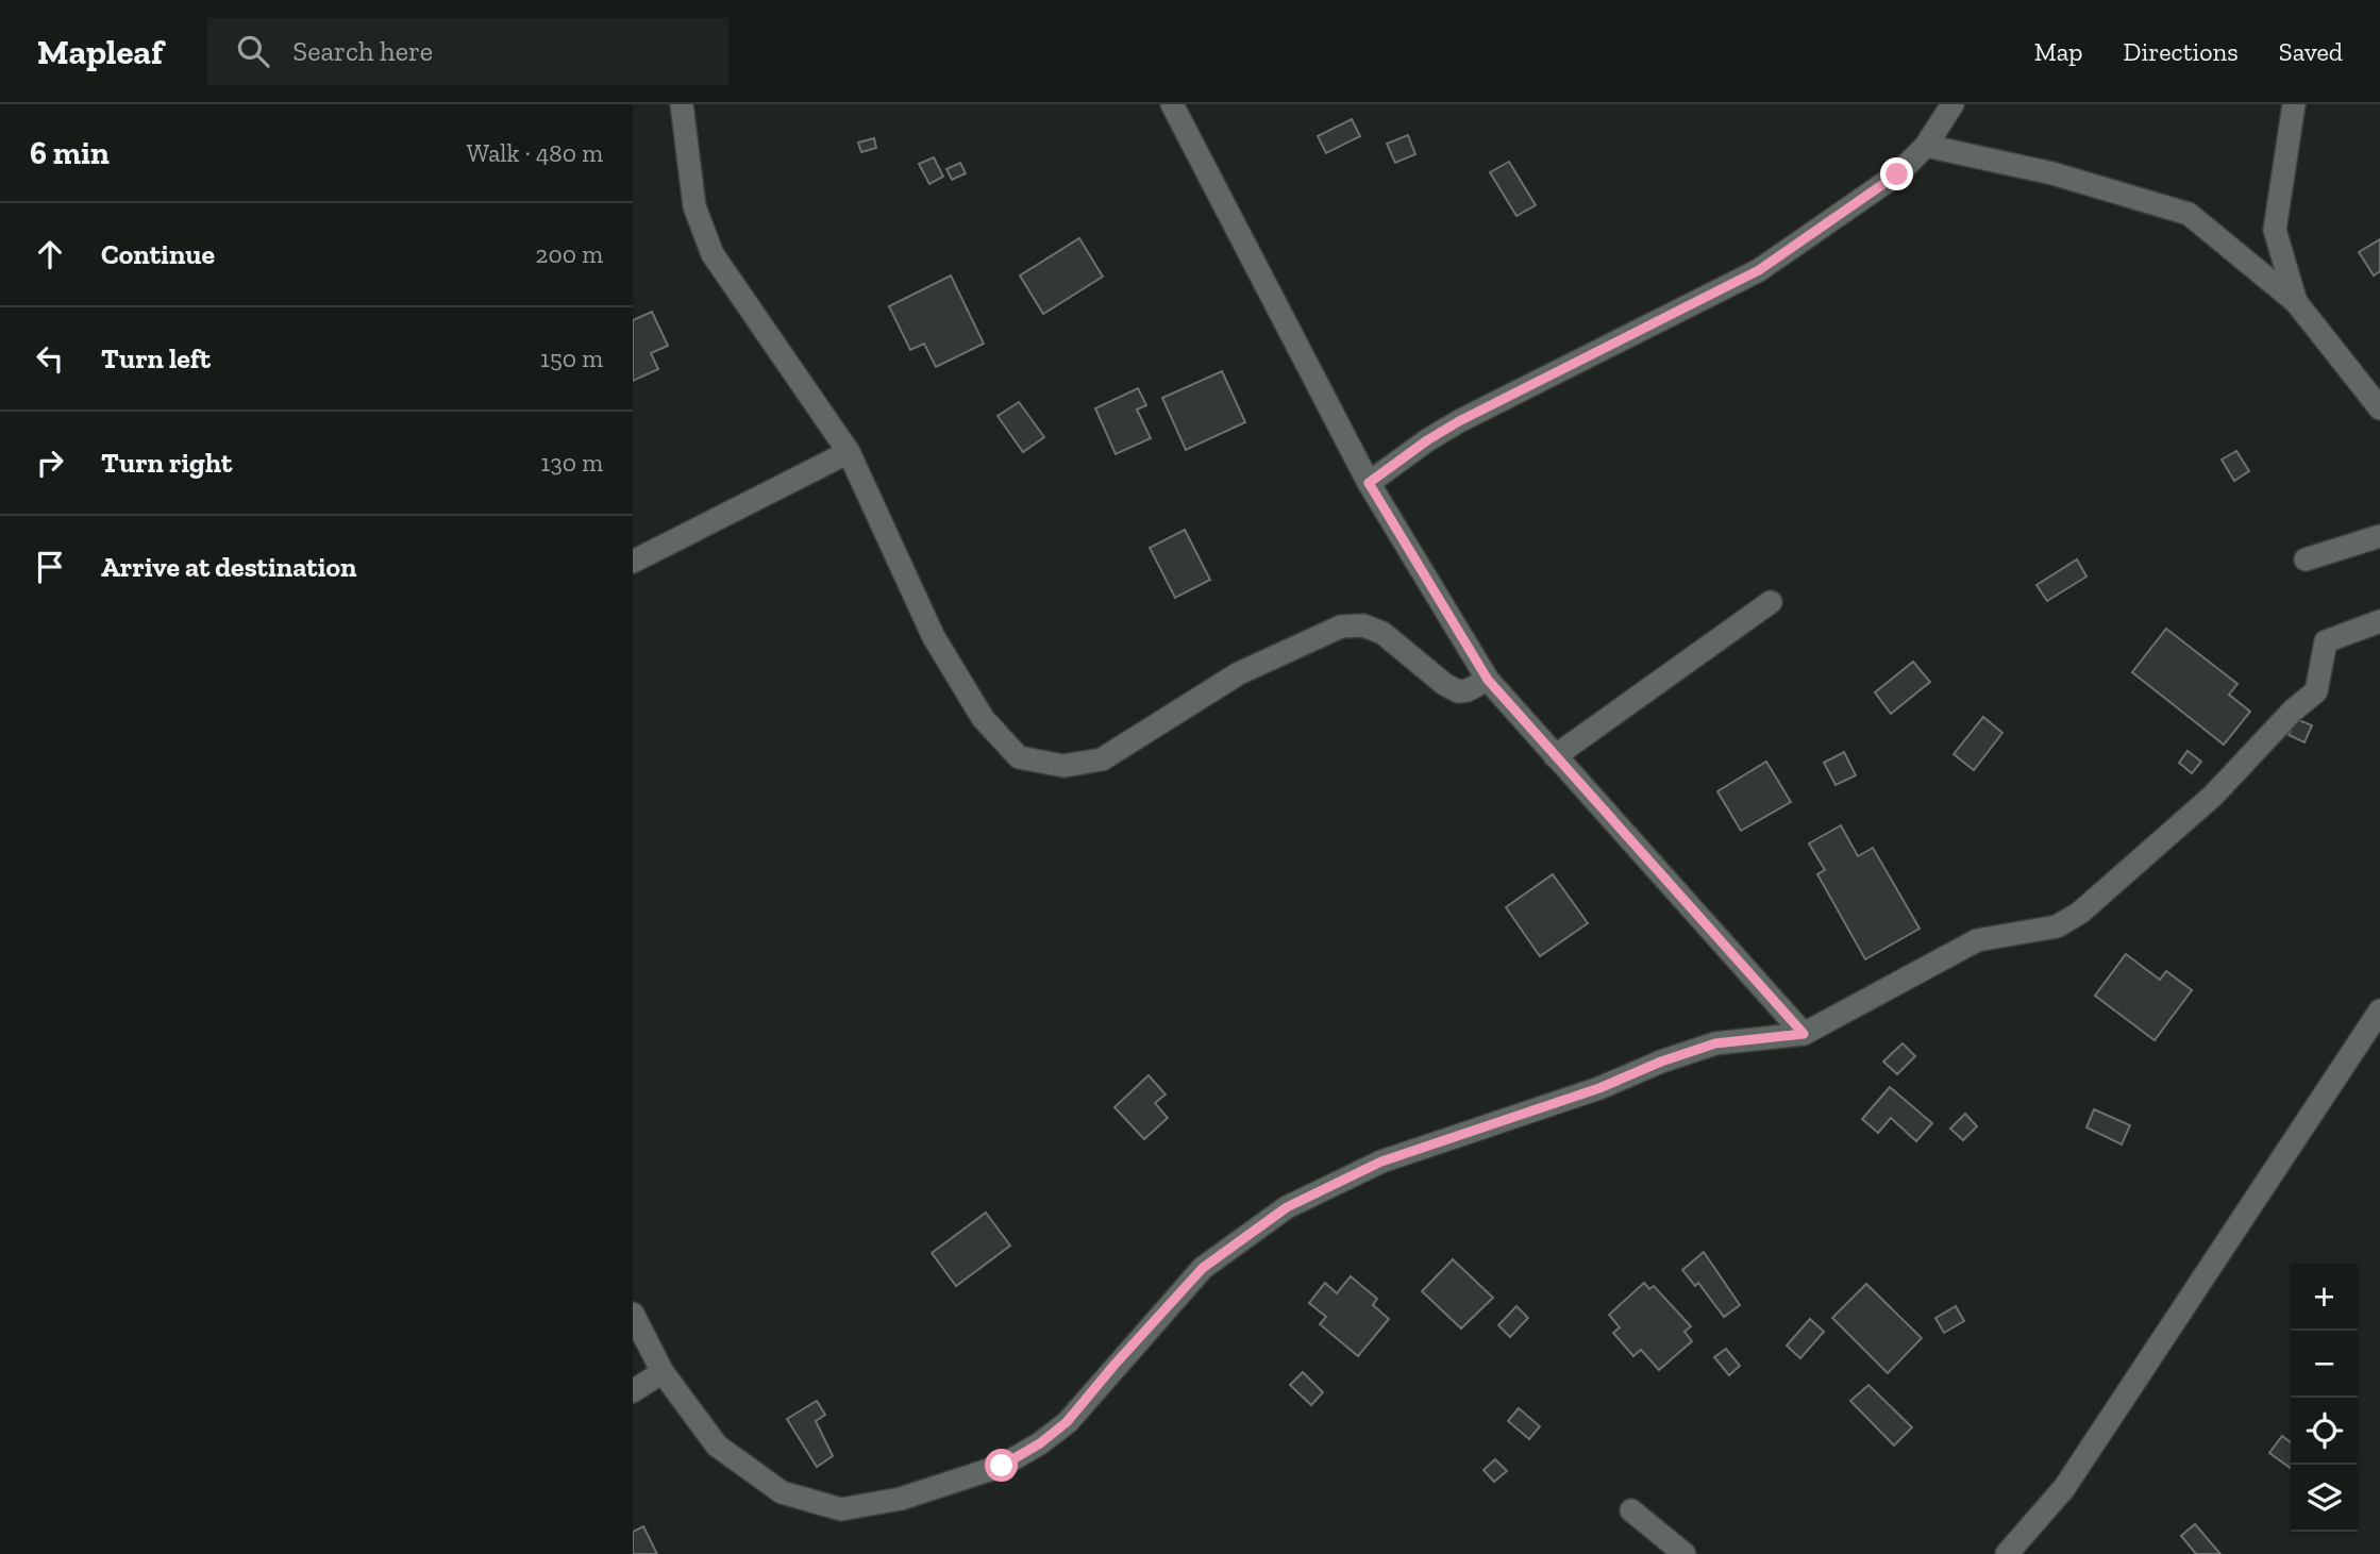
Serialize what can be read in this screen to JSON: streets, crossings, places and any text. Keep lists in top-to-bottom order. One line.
{"page":{"header":"Mapleaf","search":"Search here","nav":["Map","Directions","Saved"],"heading":["6 min","Walk · 480 m"],"list":[["Continue","200 m"],["Turn left","150 m"],["Turn right","130 m"],"Arrive at destination"],"map_buttons":["+","−"]}}
